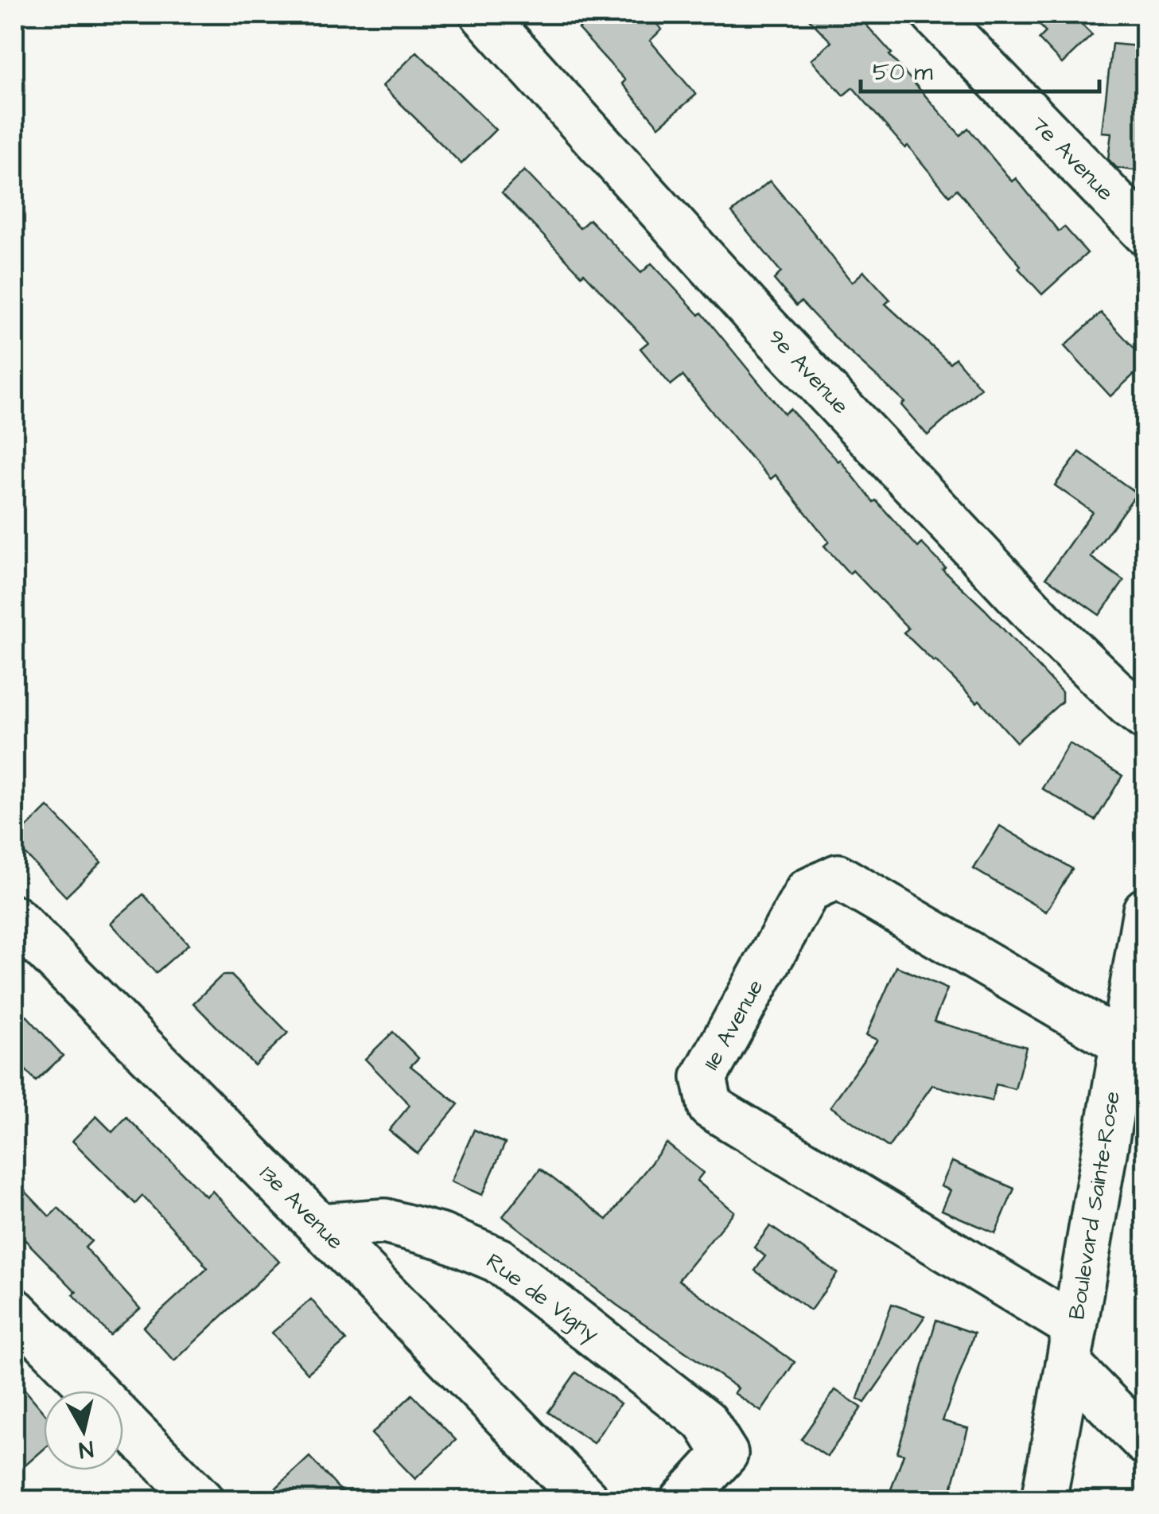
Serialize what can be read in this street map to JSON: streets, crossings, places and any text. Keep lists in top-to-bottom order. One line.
{"streets":{"street":["7e Avenue","9e Avenue","11e Avenue","Boulevard Sainte-Rose","13e Avenue","Rue de Vigny"]},"crossings":[["11e Avenue","Boulevard Sainte-Rose"],["13e Avenue","Rue de Vigny"]],"scale_bar":"50 m","north":"bottom"}
